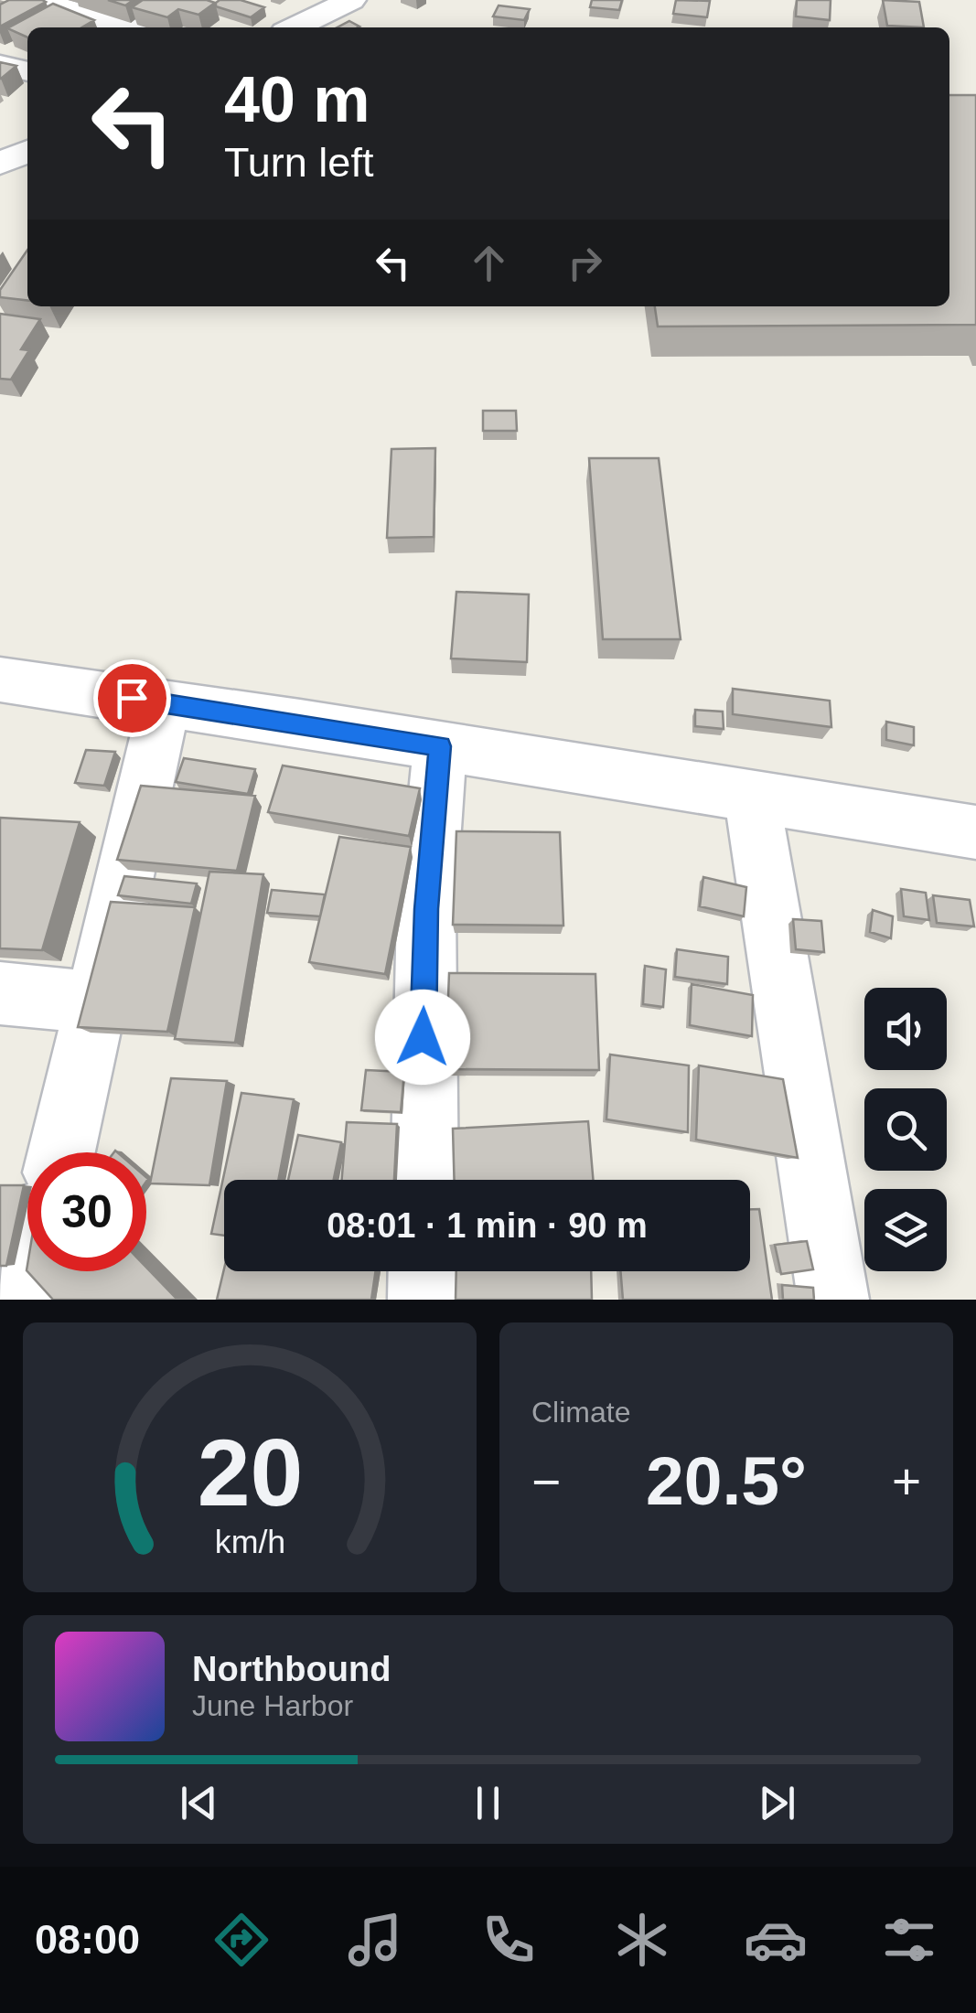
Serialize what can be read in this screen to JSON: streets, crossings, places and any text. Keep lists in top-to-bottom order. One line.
{"page":{"turn":["40 m","Turn left"],"limit":"30","trip":"08:01 · 1 min · 90 m","tile":"Climate","heat":["−","20.5°","+"],"song":["Northbound","June Harbor"],"tabs":"08:00","gauge":["20","km/h"]}}
